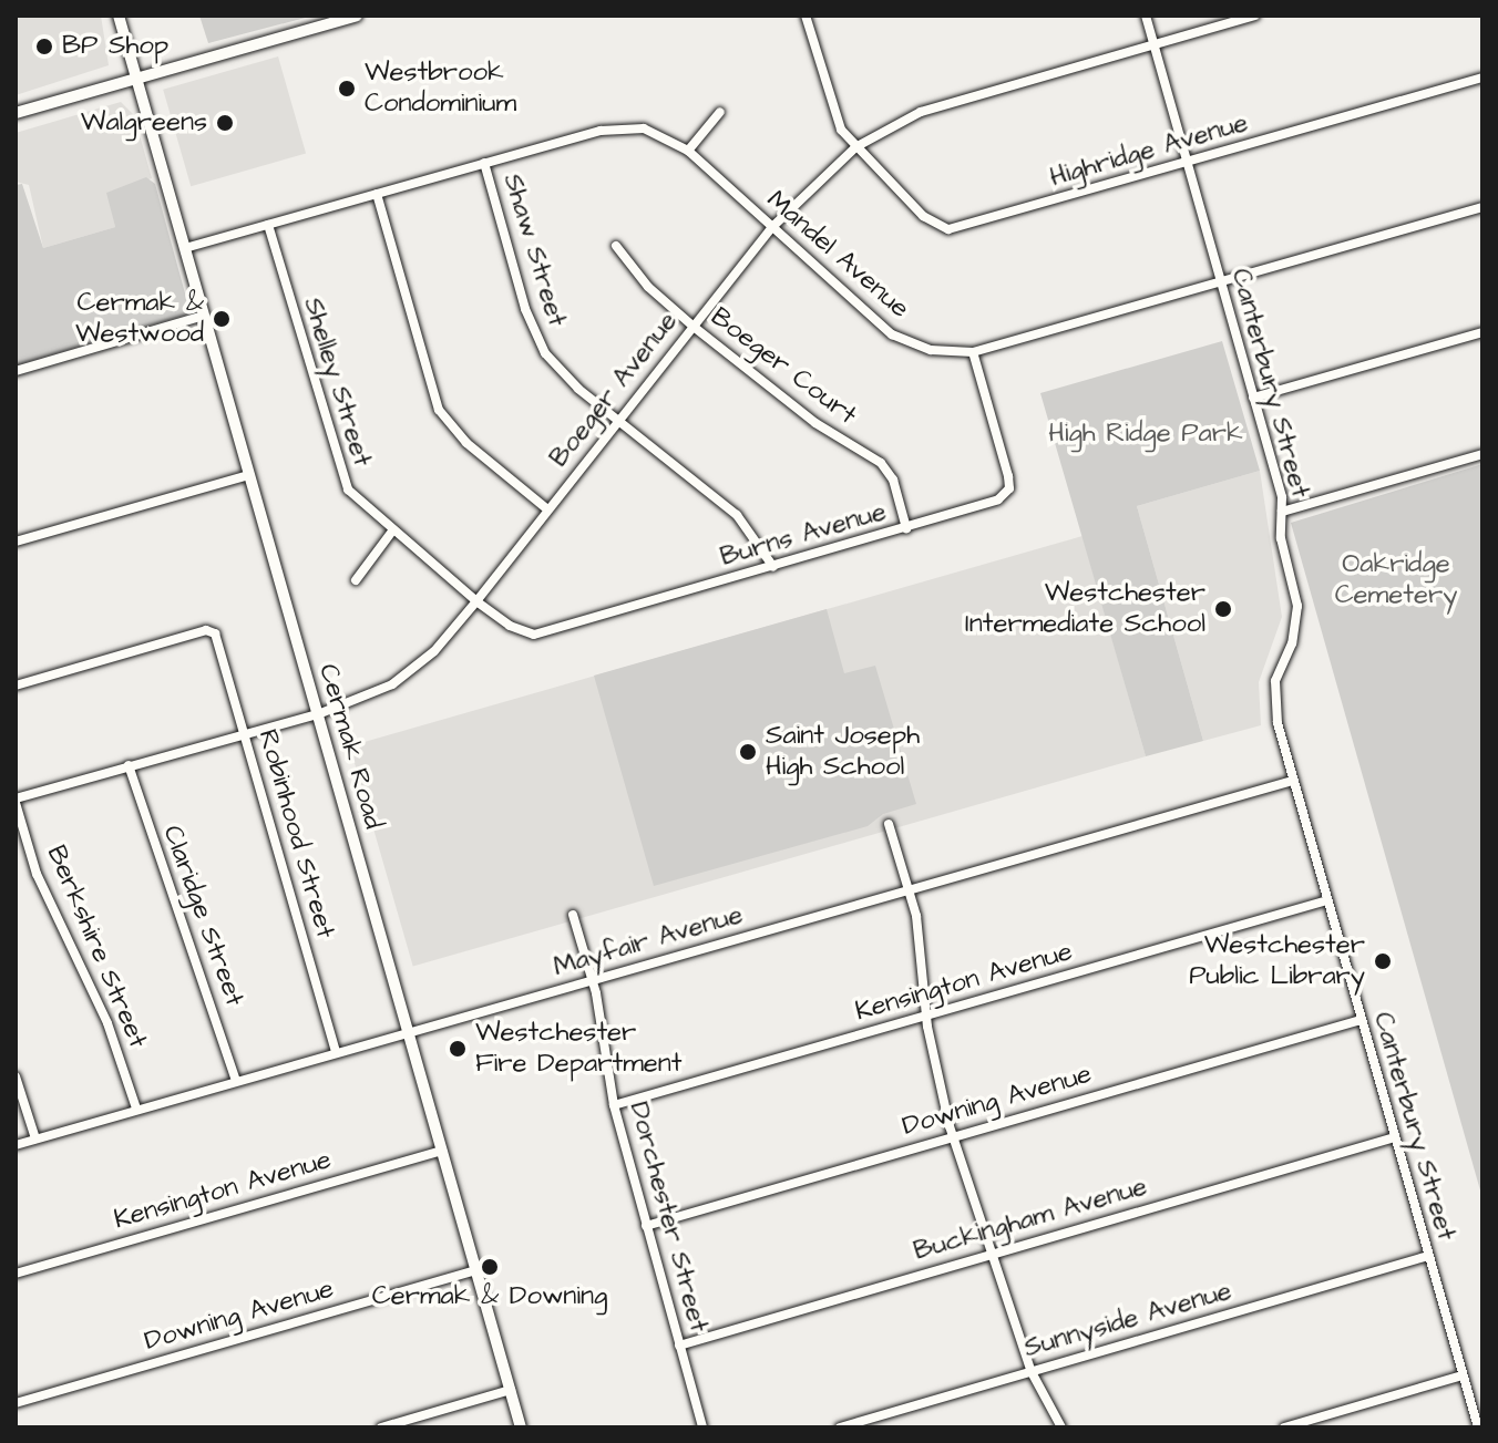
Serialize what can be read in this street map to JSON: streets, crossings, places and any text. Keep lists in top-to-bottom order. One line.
{"streets":{"main road":["Cermak Road"],"street":["Highridge Avenue","Shaw Street","Mandel Avenue","Boeger Court","Shelley Street","Canterbury Street","Boeger Avenue","Burns Avenue","Robinhood Street","Claridge Street","Mayfair Avenue","Berkshire Street","Kensington Avenue","Downing Avenue","Dorchester Street","Buckingham Avenue","Sunnyside Avenue"]},"crossings":[["Highridge Avenue","Canterbury Street"],["Highridge Avenue","Boeger Avenue"],["Shaw Street","Mandel Avenue"],["Shaw Street","Boeger Avenue"],["Shaw Street","Burns Avenue"],["Mandel Avenue","Shelley Street"],["Mandel Avenue","Canterbury Street"],["Mandel Avenue","Boeger Avenue"],["Mandel Avenue","Burns Avenue"],["Mandel Avenue","Cermak Road"],["Boeger Court","Boeger Avenue"],["Boeger Court","Burns Avenue"],["Shelley Street","Boeger Avenue"],["Shelley Street","Burns Avenue"],["Canterbury Street","Boeger Avenue"],["Canterbury Street","Mayfair Avenue"],["Canterbury Street","Kensington Avenue"],["Canterbury Street","Downing Avenue"],["Canterbury Street","Buckingham Avenue"],["Canterbury Street","Sunnyside Avenue"],["Boeger Avenue","Burns Avenue"],["Boeger Avenue","Cermak Road"],["Boeger Avenue","Robinhood Street"],["Boeger Avenue","Claridge Street"],["Boeger Avenue","Berkshire Street"],["Cermak Road","Mayfair Avenue"],["Cermak Road","Kensington Avenue"],["Cermak Road","Downing Avenue"],["Robinhood Street","Mayfair Avenue"],["Claridge Street","Mayfair Avenue"],["Mayfair Avenue","Berkshire Street"],["Mayfair Avenue","Dorchester Street"],["Kensington Avenue","Dorchester Street"],["Downing Avenue","Dorchester Street"],["Dorchester Street","Buckingham Avenue"]],"parks":["High Ridge Park","Oakridge Cemetery"],"places":["BP Shop","Westbrook Condominium","Walgreens","Cermak & Westwood","Westchester Intermediate School","Saint Joseph High School","Westchester Public Library","Westchester Fire Department","Cermak & Downing"]}
